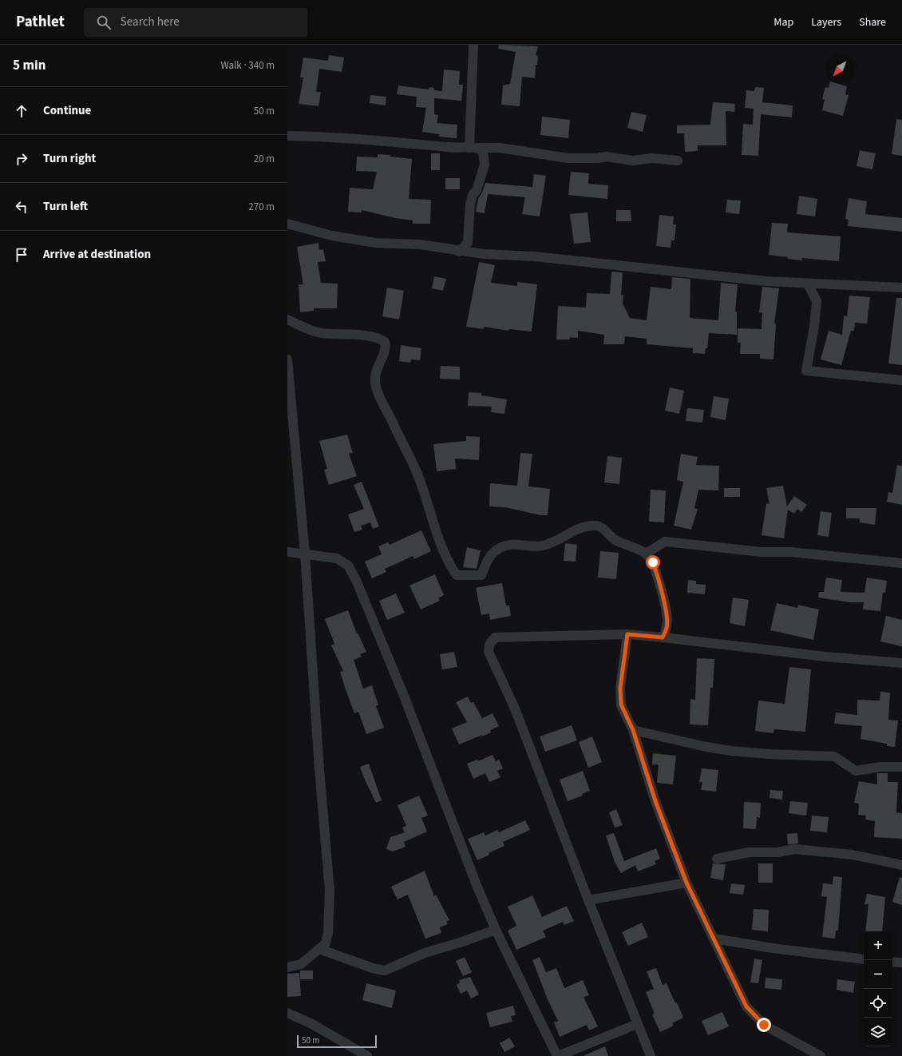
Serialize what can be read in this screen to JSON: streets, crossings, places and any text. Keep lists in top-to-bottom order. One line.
{"scale_bar":"50 m","north":"bottom left","page":{"header":"Pathlet","search":"Search here","nav":["Map","Layers","Share"],"heading":["5 min","Walk · 340 m"],"list":[["Continue","50 m"],["Turn right","20 m"],["Turn left","270 m"],"Arrive at destination"],"map_buttons":["+","−"],"scale":"50 m"}}
